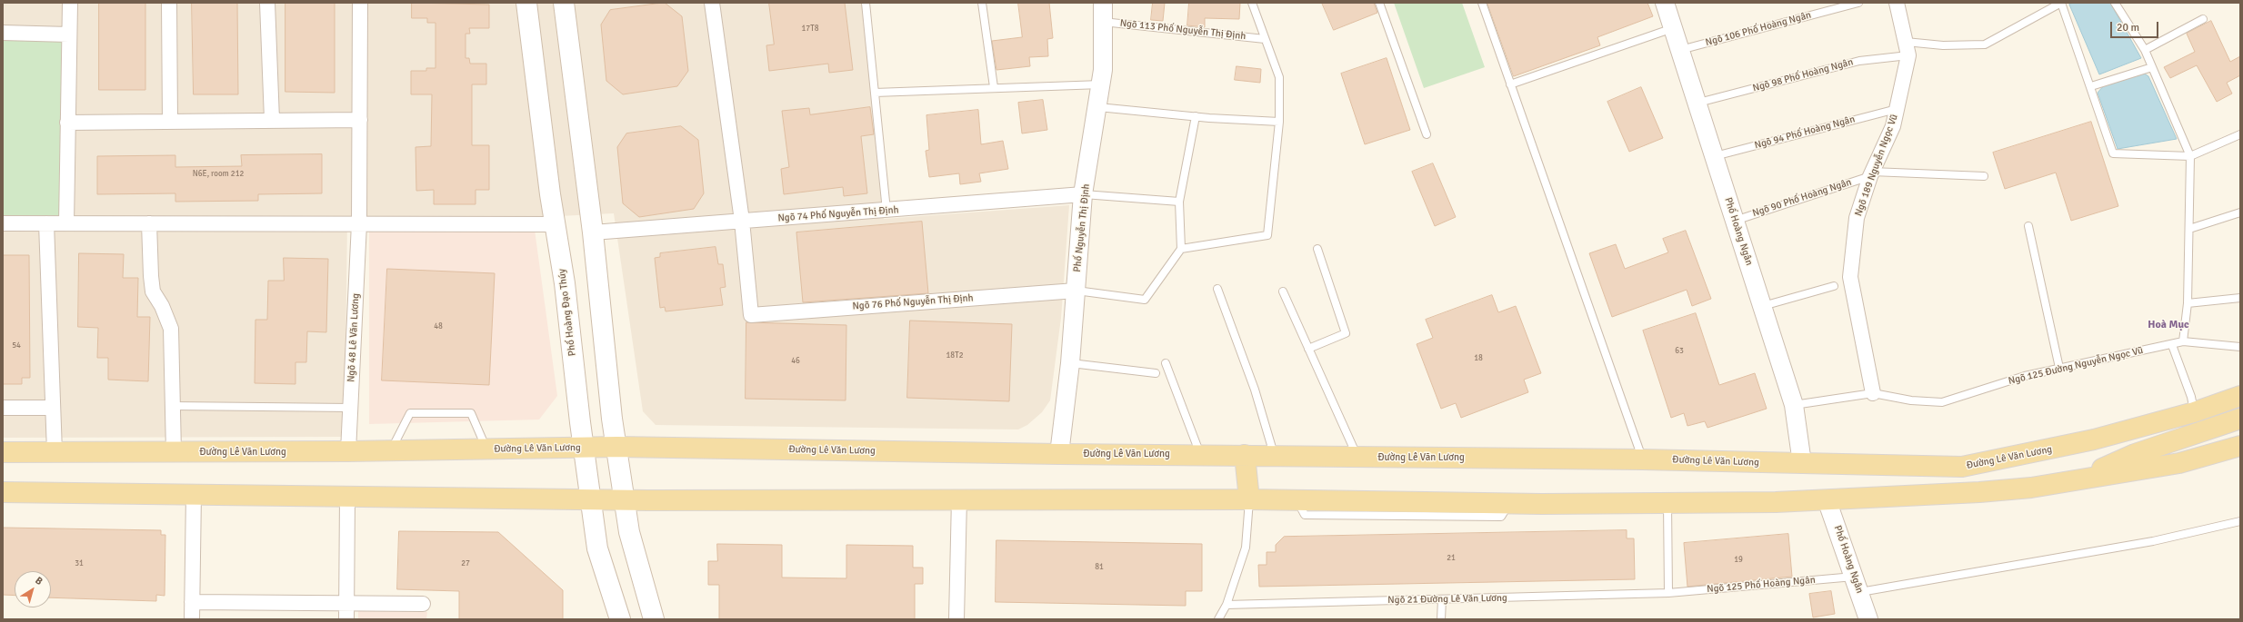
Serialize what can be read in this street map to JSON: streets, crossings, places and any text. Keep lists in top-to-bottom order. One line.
{"streets":{"main road":["Phố Hoàng Đạo Thúy","Đường Lê Văn Lương"],"street":["Ngõ 189 Nguyễn Ngọc Vũ","Ngõ 74 Phố Nguyễn Thị Định","Phố Nguyễn Thị Định","Phố Hoàng Ngân","Ngõ 76 Phố Nguyễn Thị Định","Ngõ 48 Lê Văn Lương"],"lane":["Ngõ 106 Phố Hoàng Ngân","Ngõ 113 Phố Nguyễn Thị Định","Ngõ 98 Phố Hoàng Ngân","Ngõ 94 Phố Hoàng Ngân","Ngõ 90 Phố Hoàng Ngân","Ngõ 125 Đường Nguyễn Ngọc Vũ","Ngõ 125 Phố Hoàng Ngân","Ngõ 21 Đường Lê Văn Lương"]},"crossings":[["Ngõ 106 Phố Hoàng Ngân","Phố Hoàng Ngân"],["Ngõ 113 Phố Nguyễn Thị Định","Phố Nguyễn Thị Định"],["Ngõ 98 Phố Hoàng Ngân","Ngõ 189 Nguyễn Ngọc Vũ"],["Ngõ 98 Phố Hoàng Ngân","Phố Hoàng Ngân"],["Ngõ 94 Phố Hoàng Ngân","Ngõ 189 Nguyễn Ngọc Vũ"],["Ngõ 94 Phố Hoàng Ngân","Phố Hoàng Ngân"],["Ngõ 189 Nguyễn Ngọc Vũ","Ngõ 90 Phố Hoàng Ngân"],["Ngõ 189 Nguyễn Ngọc Vũ","Ngõ 125 Đường Nguyễn Ngọc Vũ"],["Ngõ 90 Phố Hoàng Ngân","Phố Hoàng Ngân"],["Ngõ 74 Phố Nguyễn Thị Định","Phố Nguyễn Thị Định"],["Ngõ 74 Phố Nguyễn Thị Định","Ngõ 76 Phố Nguyễn Thị Định"],["Phố Nguyễn Thị Định","Ngõ 76 Phố Nguyễn Thị Định"],["Phố Nguyễn Thị Định","Đường Lê Văn Lương"],["Phố Hoàng Ngân","Ngõ 125 Đường Nguyễn Ngọc Vũ"],["Phố Hoàng Ngân","Đường Lê Văn Lương"],["Phố Hoàng Ngân","Ngõ 125 Phố Hoàng Ngân"],["Phố Hoàng Đạo Thúy","Đường Lê Văn Lương"],["Ngõ 48 Lê Văn Lương","Đường Lê Văn Lương"],["Ngõ 125 Phố Hoàng Ngân","Ngõ 21 Đường Lê Văn Lương"]],"districts":["Hoà Mục"],"house_numbers":["17T8","N6E, room 212","48","54","63","18T2","18","46","21","19","31","27","81"],"scale_bar":"20 m","north":"top right"}
